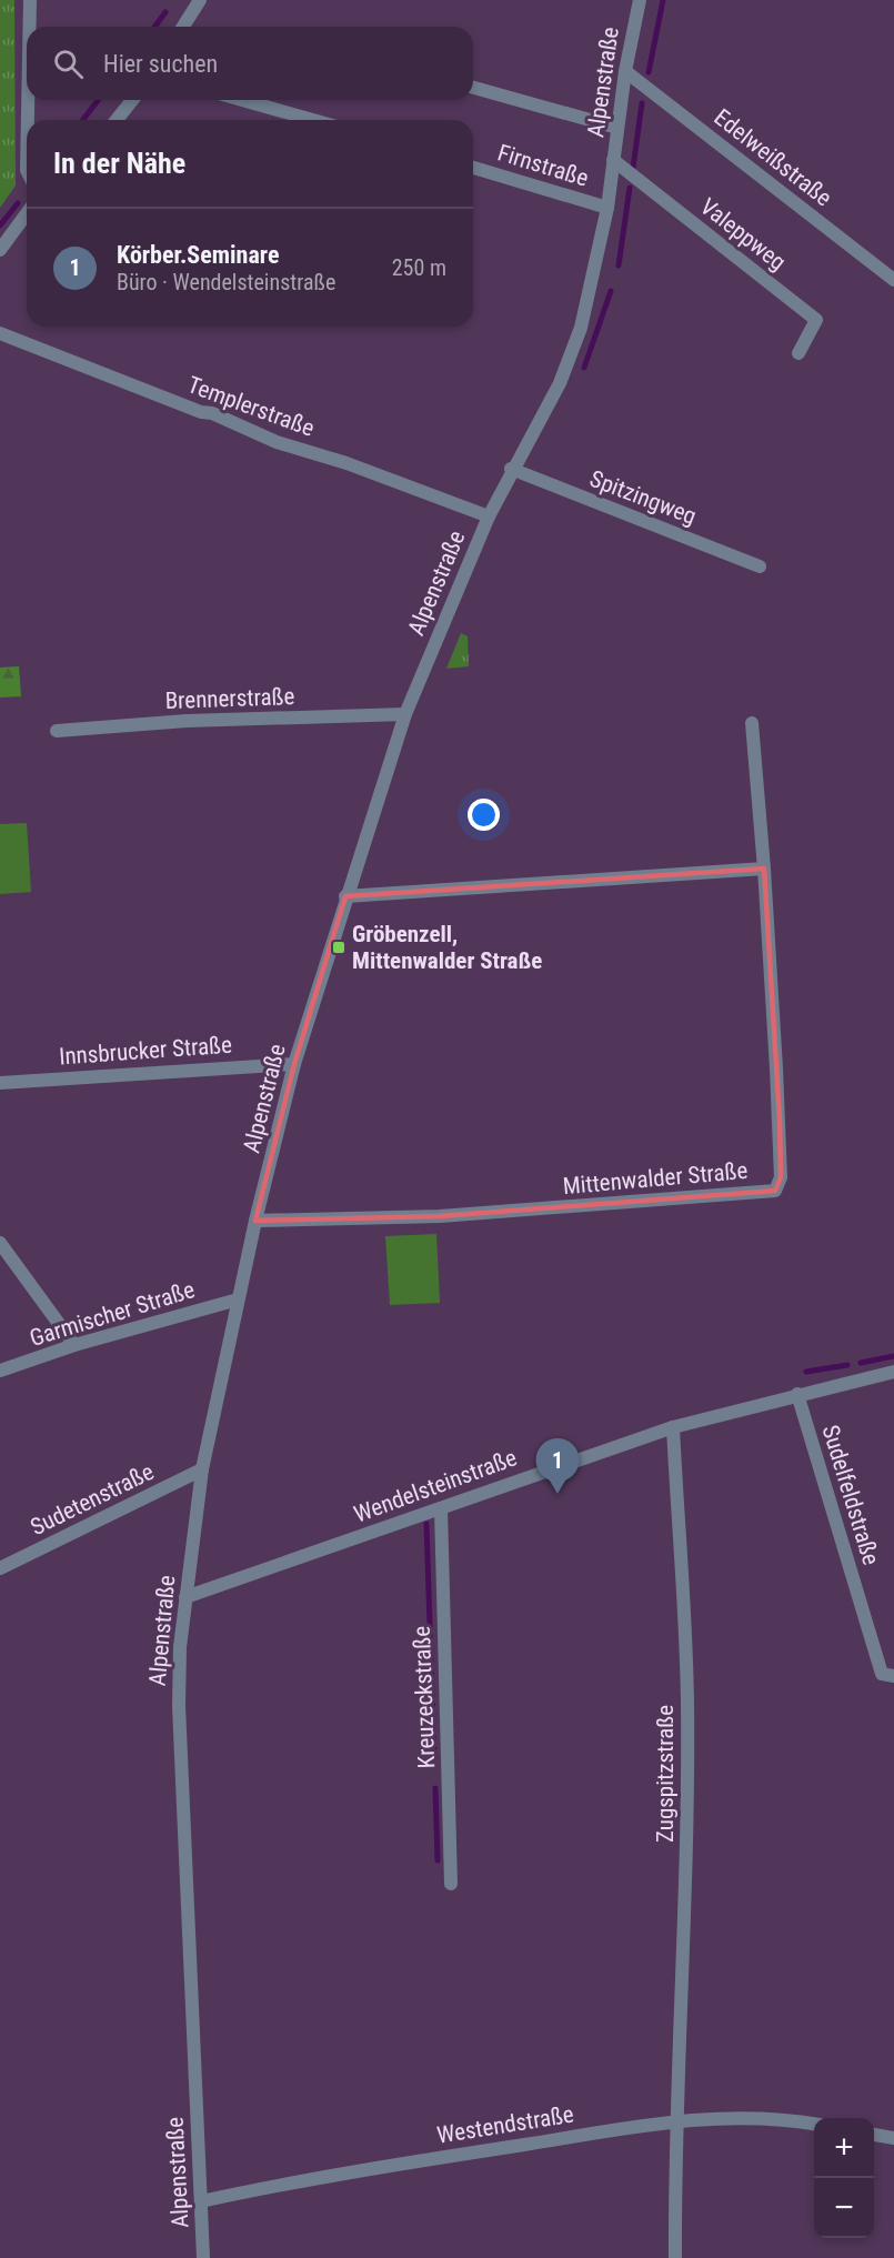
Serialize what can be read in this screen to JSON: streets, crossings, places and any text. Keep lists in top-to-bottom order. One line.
{"streets":{"street":["Alpenstraße","Edelweißstraße","Firnstraße","Valeppweg","Templerstraße","Spitzingweg","Brennerstraße","Innsbrucker Straße","Mittenwalder Straße","Garmischer Straße","Wendelsteinstraße","Sudelfeldstraße","Sudetenstraße","Kreuzeckstraße","Zugspitzstraße","Westendstraße"]},"crossings":[["Alpenstraße","Edelweißstraße"],["Alpenstraße","Firnstraße"],["Alpenstraße","Valeppweg"],["Alpenstraße","Templerstraße"],["Alpenstraße","Spitzingweg"],["Alpenstraße","Brennerstraße"],["Alpenstraße","Innsbrucker Straße"],["Alpenstraße","Mittenwalder Straße"],["Alpenstraße","Garmischer Straße"],["Alpenstraße","Wendelsteinstraße"],["Alpenstraße","Sudetenstraße"],["Alpenstraße","Westendstraße"],["Wendelsteinstraße","Sudelfeldstraße"],["Wendelsteinstraße","Kreuzeckstraße"],["Wendelsteinstraße","Zugspitzstraße"],["Zugspitzstraße","Westendstraße"]],"places":{"transit":["Gröbenzell, Mittenwalder Straße"]},"page":{"search":"Hier suchen","heading":"In der Nähe","list":[{"mark":"1","name":"Körber.Seminare","note":"Büro · Wendelsteinstraße","value":"250 m"}],"pins":"1","map_buttons":["+","−"]}}
